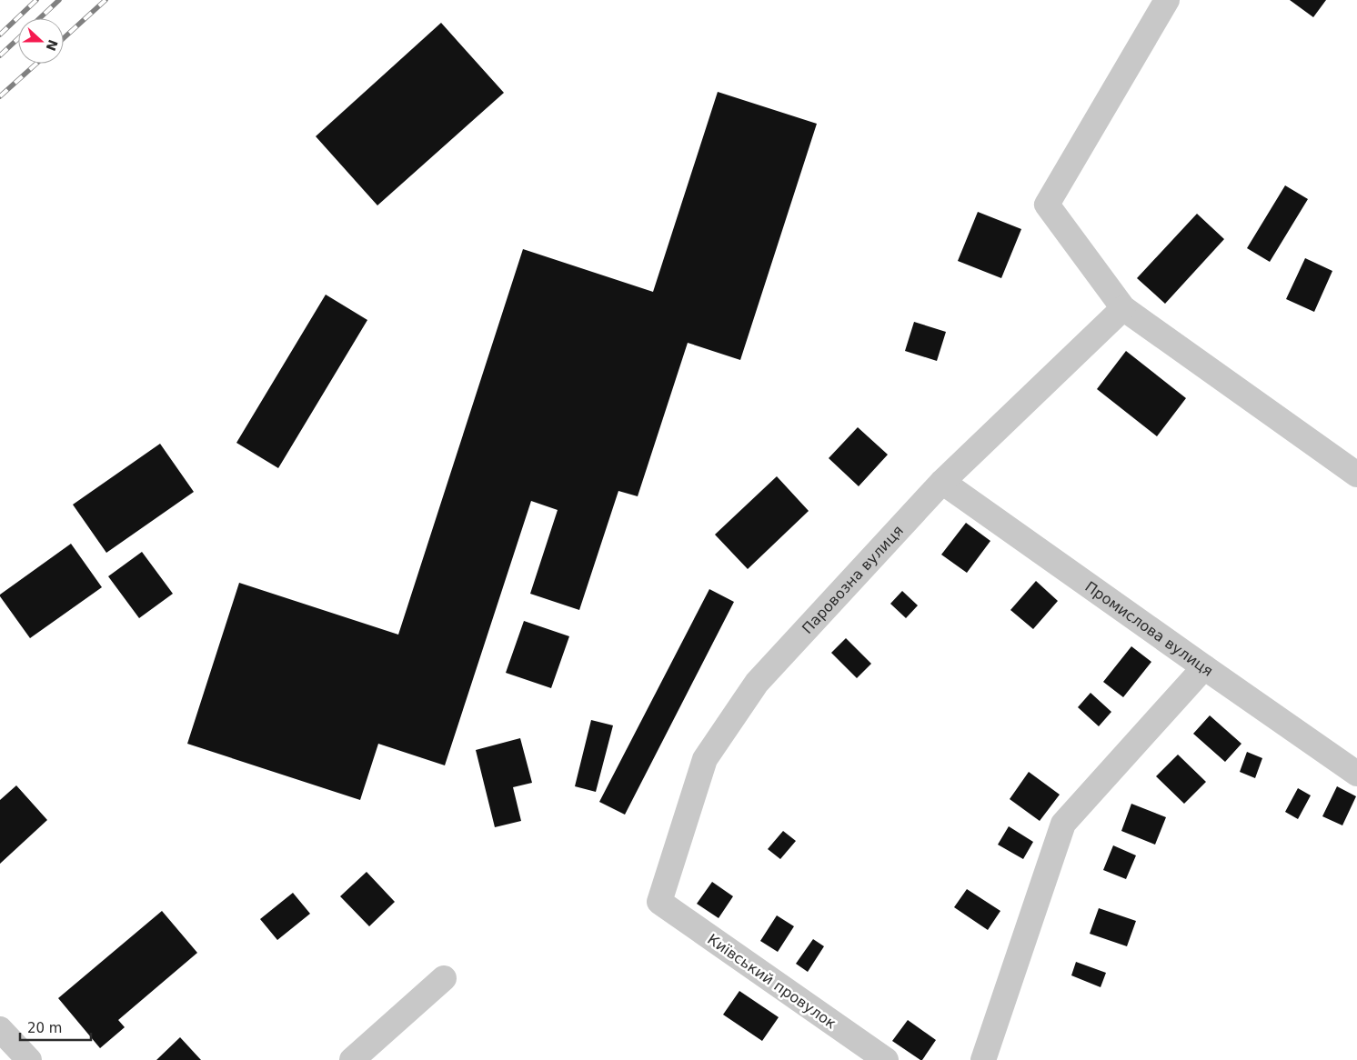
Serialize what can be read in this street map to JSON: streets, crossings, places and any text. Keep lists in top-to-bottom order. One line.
{"streets":{"street":["Паровозна вулиця","Промислова вулиця","Київський провулок"]},"crossings":[["Паровозна вулиця","Промислова вулиця"],["Паровозна вулиця","Київський провулок"]],"scale_bar":"20 m","north":"right"}
